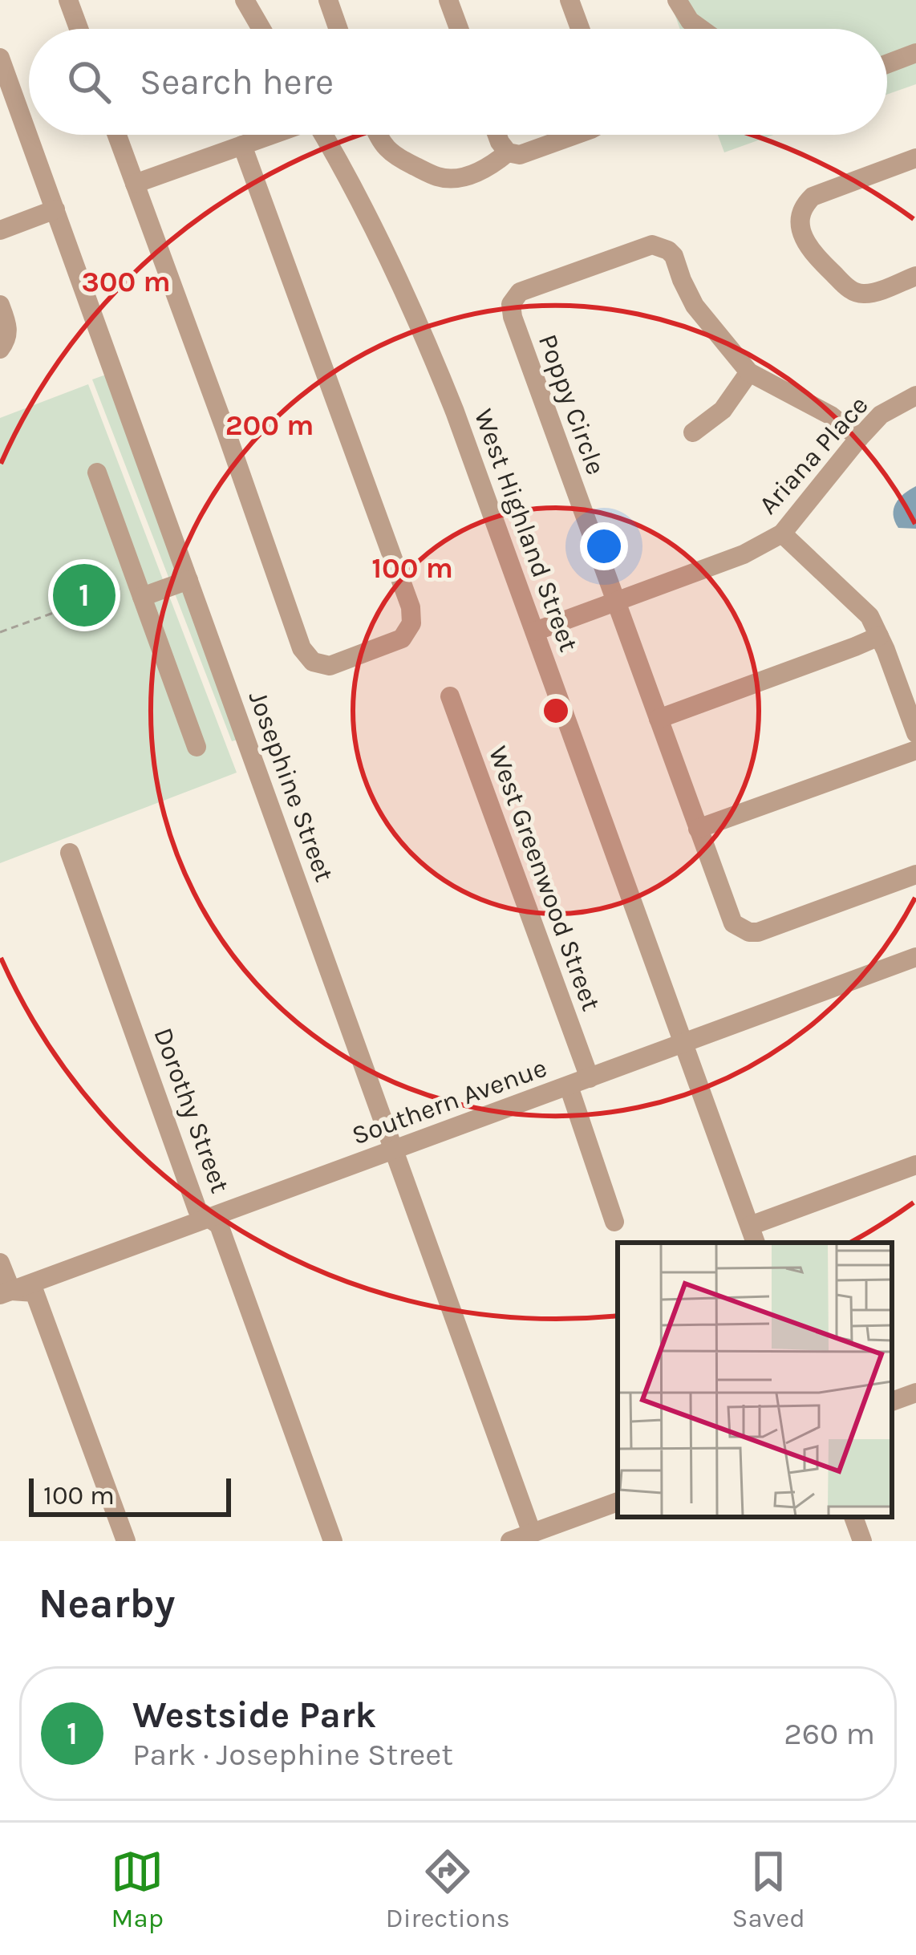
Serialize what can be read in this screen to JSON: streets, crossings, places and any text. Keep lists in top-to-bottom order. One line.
{"streets":{"street":["Poppy Circle","Ariana Place","West Highland Street","Josephine Street","West Greenwood Street","Southern Avenue","Dorothy Street"]},"crossings":[["Poppy Circle","Ariana Place"],["Ariana Place","West Highland Street"],["West Highland Street","Southern Avenue"],["Josephine Street","Southern Avenue"],["West Greenwood Street","Southern Avenue"],["Southern Avenue","Dorothy Street"]],"scale_bar":"100 m","page":{"search":"Search here","pins":"1","scale":"100 m","heading":"Nearby","list":[{"mark":"1","name":"Westside Park","note":"Park · Josephine Street","value":"260 m"}],"nav":["Map","Directions","Saved"]},"rings":["300 m","200 m","100 m"]}
